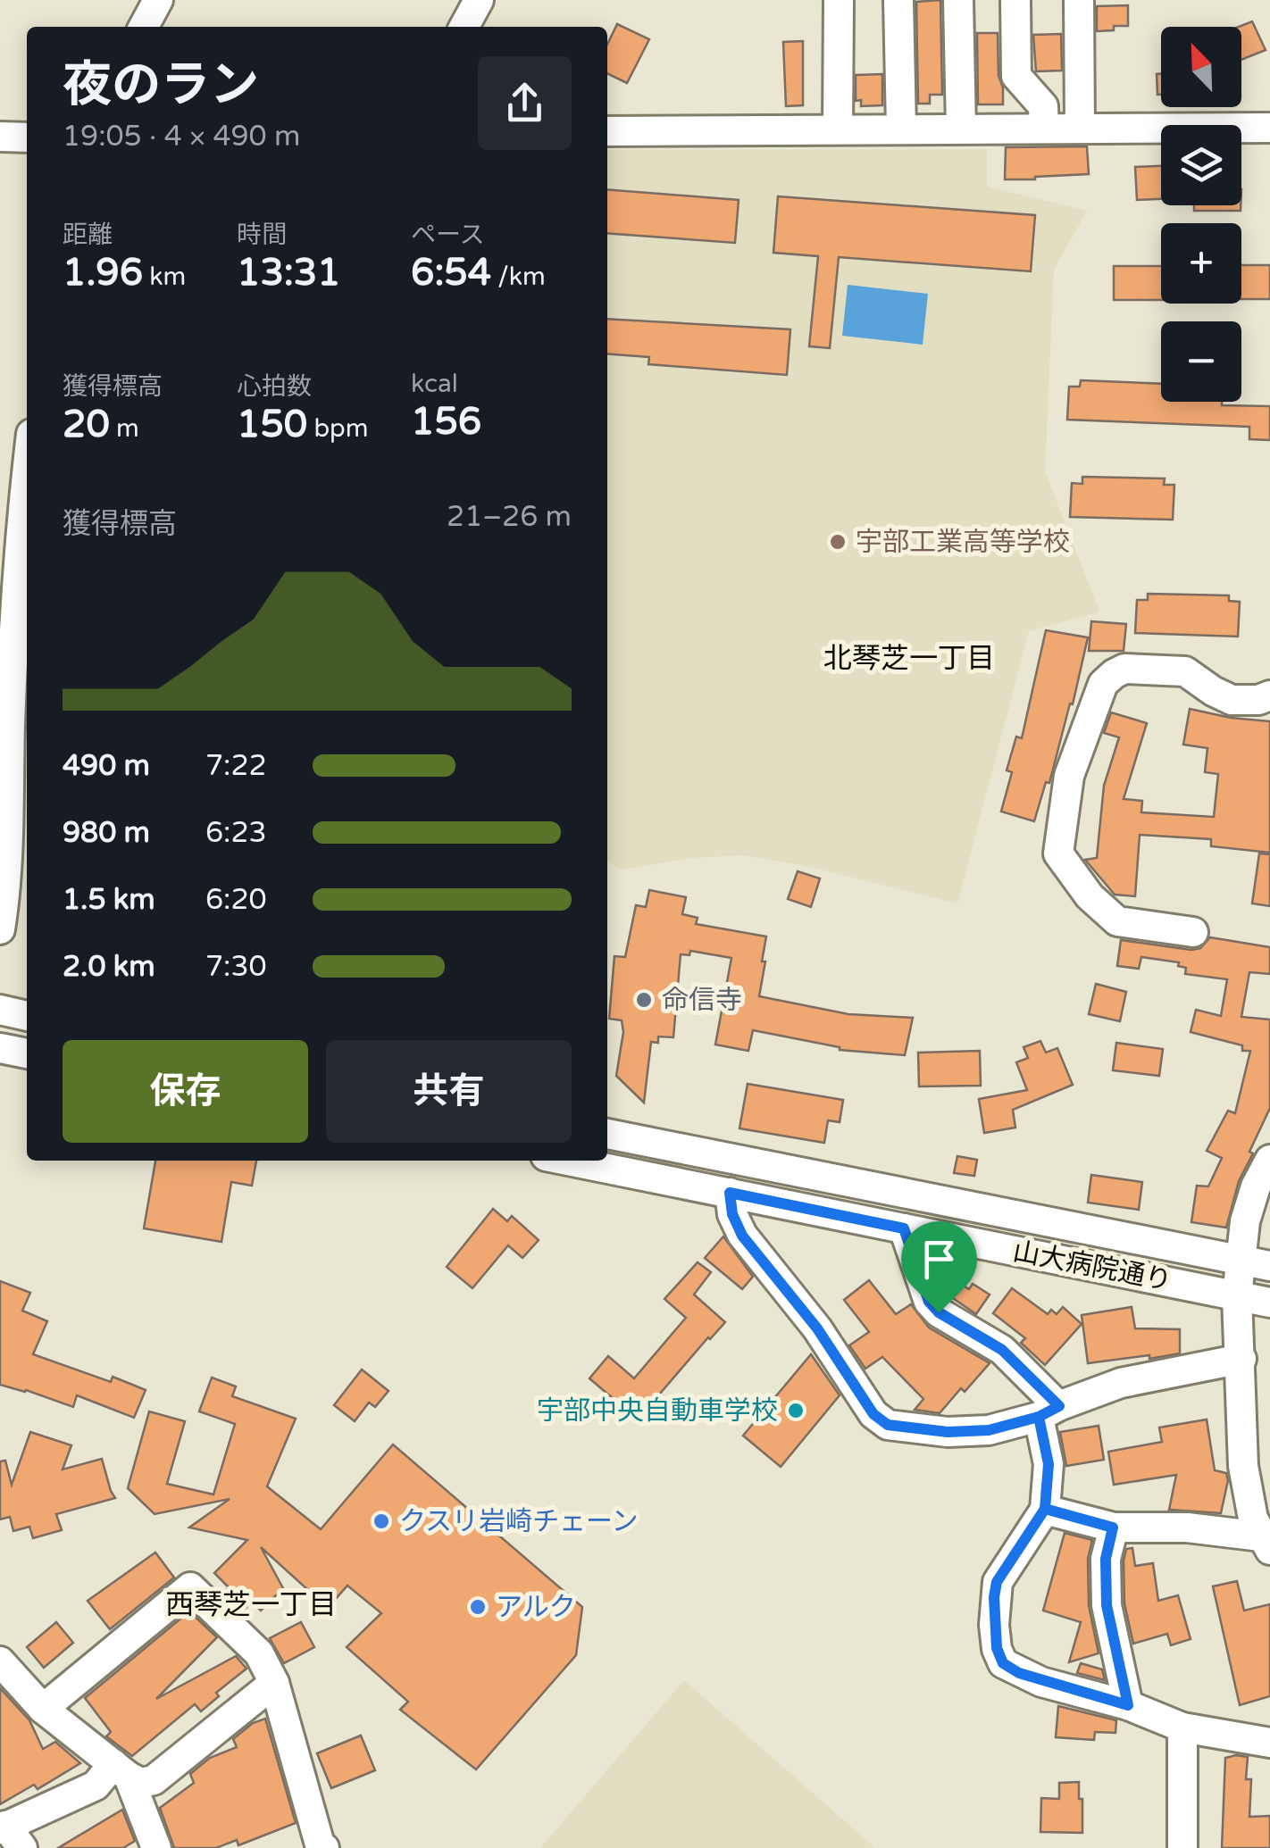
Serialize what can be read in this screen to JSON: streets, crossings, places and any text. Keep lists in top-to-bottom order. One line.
{"streets":{"street":["山大病院通り"]},"districts":["北琴芝一丁目","西琴芝一丁目"],"places":["宇部工業高等学校","命信寺","宇部中央自動車学校","クスリ岩崎チェーン","アルク"],"north":"top left","page":{"map_buttons":["+","−"],"heading":["夜のラン","19:05 · 4 × 490 m"],"stats":[["距離","1.96 km"],["時間","13:31"],["ペース","6:54 /km"],["獲得標高","20 m"],["心拍数","150 bpm"],["kcal","156"]],"chart":["獲得標高","21–26 m"],"list":[{"name":"490 m","note":"7:22"},{"name":"980 m","note":"6:23"},{"name":"1.5 km","note":"6:20"},{"name":"2.0 km","note":"7:30"}],"buttons":["保存","共有"]}}
